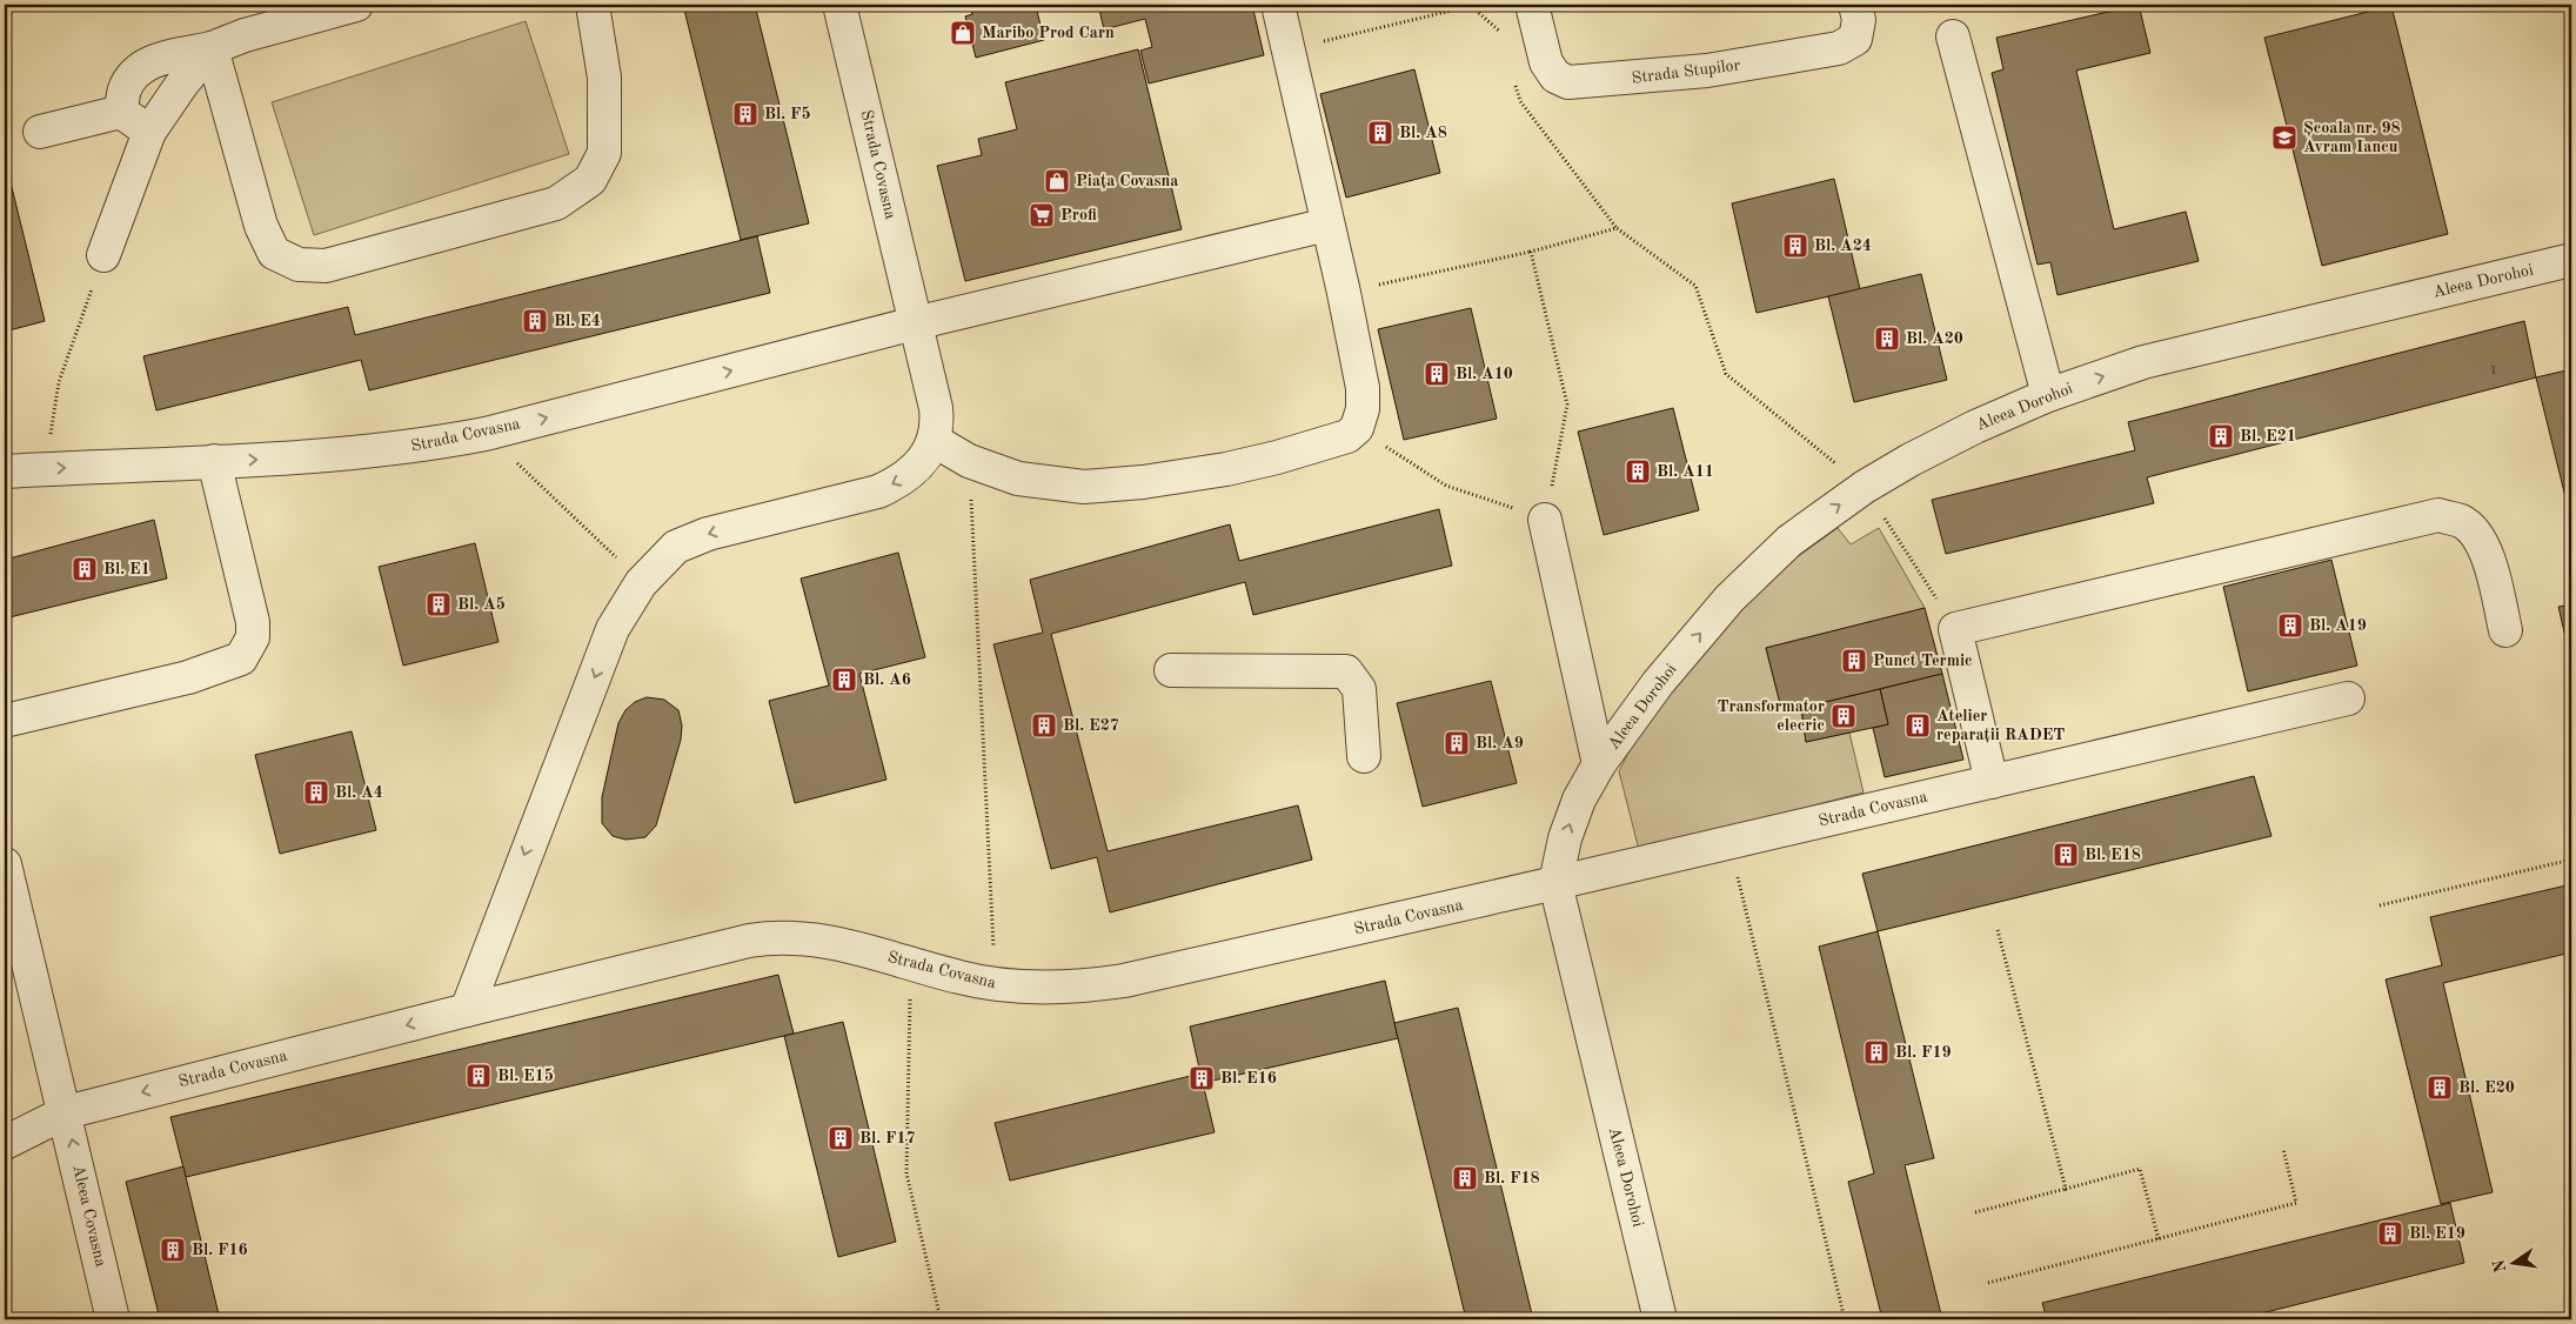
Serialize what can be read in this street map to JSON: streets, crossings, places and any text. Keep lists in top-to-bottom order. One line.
{"streets":{"street":["Strada Stupilor","Strada Covasna","Aleea Dorohoi","Aleea Covasna"]},"crossings":[["Strada Covasna","Aleea Dorohoi"],["Strada Covasna","Aleea Covasna"]],"one_way":["Aleea Dorohoi","Aleea Covasna"],"places":{"shop":["Maribo Prod Carn","Piața Covasna"],"building":["Bl. F5","Bl. A8","Bl. A24","Bl. E4","Bl. A20","Bl. A10","Bl. E21","Bl. A11","Bl. E1","Bl. A5","Bl. A19","Punct Termic","Bl. A6","Transformator elecric","Bl. E27","Atelier reparații RADET","Bl. A9","Bl. A4","Bl. E18","Bl. F19","Bl. E15","Bl. E16","Bl. E20","Bl. F17","Bl. F18","Bl. E19","Bl. F16"],"school or university":["Școala nr. 98 Avram Iancu"],"supermarket":["Profi"]},"house_numbers":["1"],"north":"left"}
